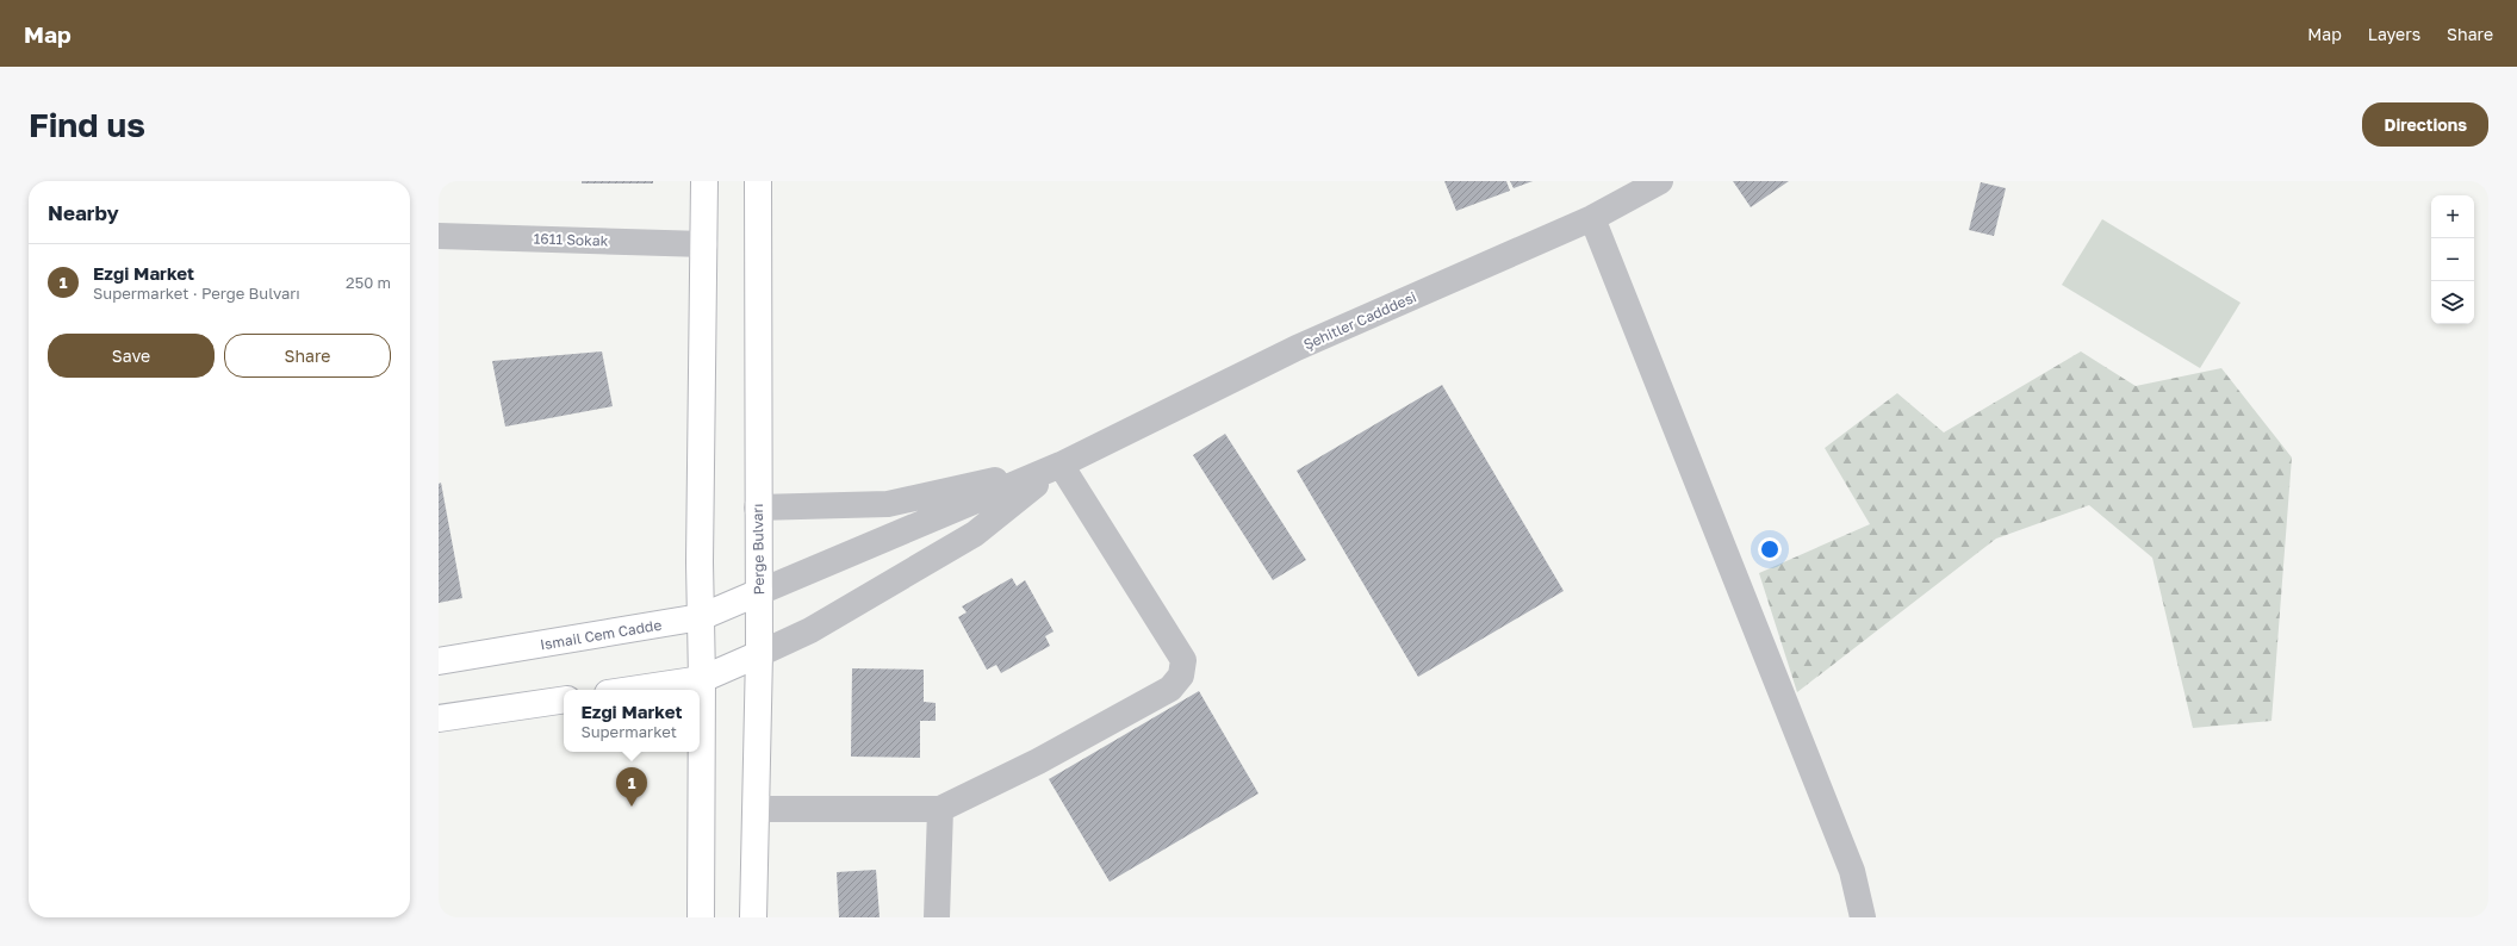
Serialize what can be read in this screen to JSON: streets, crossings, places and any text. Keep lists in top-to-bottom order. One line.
{"streets":{"main road":["Perge Bulvarı","Ismail Cem Cadde"],"street":["1611 Sokak","Şehitler Cadddesi"]},"crossings":[["Perge Bulvarı","Ismail Cem Cadde"]],"page":{"header":"Map","nav":["Map","Layers","Share"],"buttons":["Directions",["Save","Share"]],"title":"Find us","heading":"Nearby","map_buttons":["+","−"],"list":[{"mark":"1","name":"Ezgi Market","note":"Supermarket · Perge Bulvarı","value":"250 m"}],"popup":["Ezgi Market","Supermarket"],"pins":"1"}}
